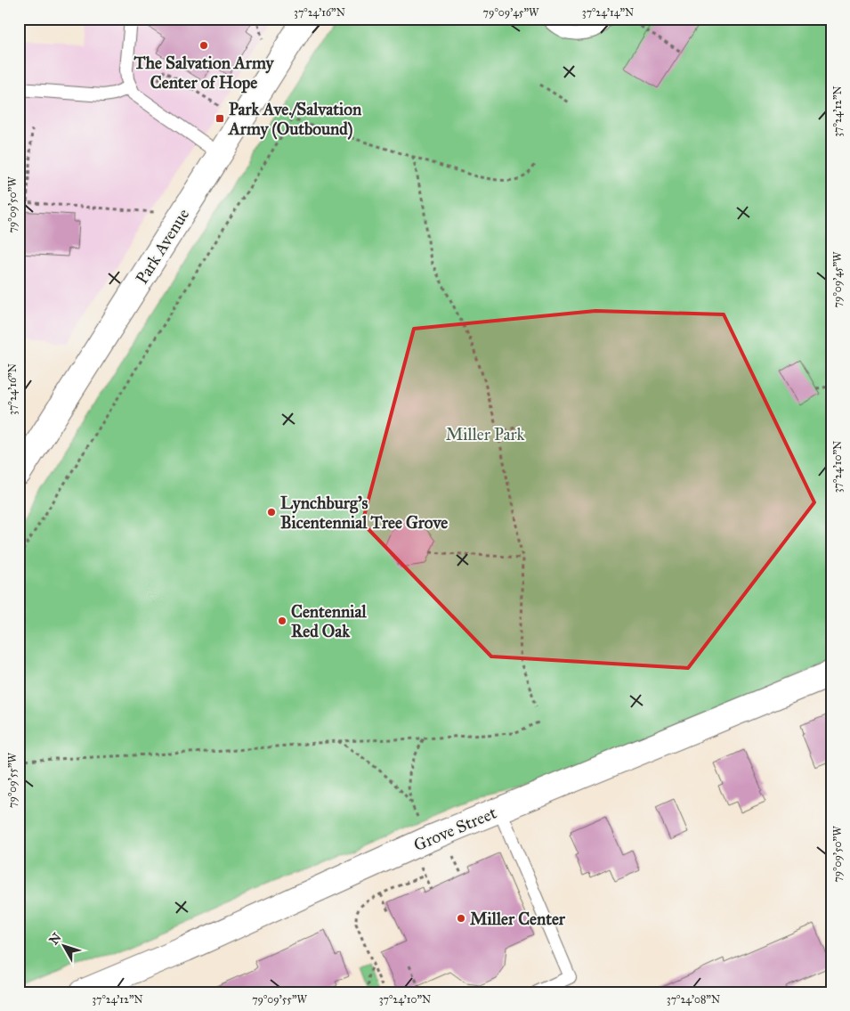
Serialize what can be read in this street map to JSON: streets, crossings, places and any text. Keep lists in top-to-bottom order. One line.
{"streets":{"street":["Park Avenue","Grove Street"]},"parks":["Miller Park"],"places":{"other":["The Salvation Army Center of Hope","Lynchburg's Bicentennial Tree Grove","Centennial Red Oak","Miller Center"],"transit":["Park Ave./Salvation Army (Outbound)"]},"north":"top left","coordinates":["37°24'16\"N","79°09'45\"W","37°24'14\"N","37°24'12\"N","79°09'50\"W","37°24'10\"N","79°09'55\"W","37°24'08\"N"]}
